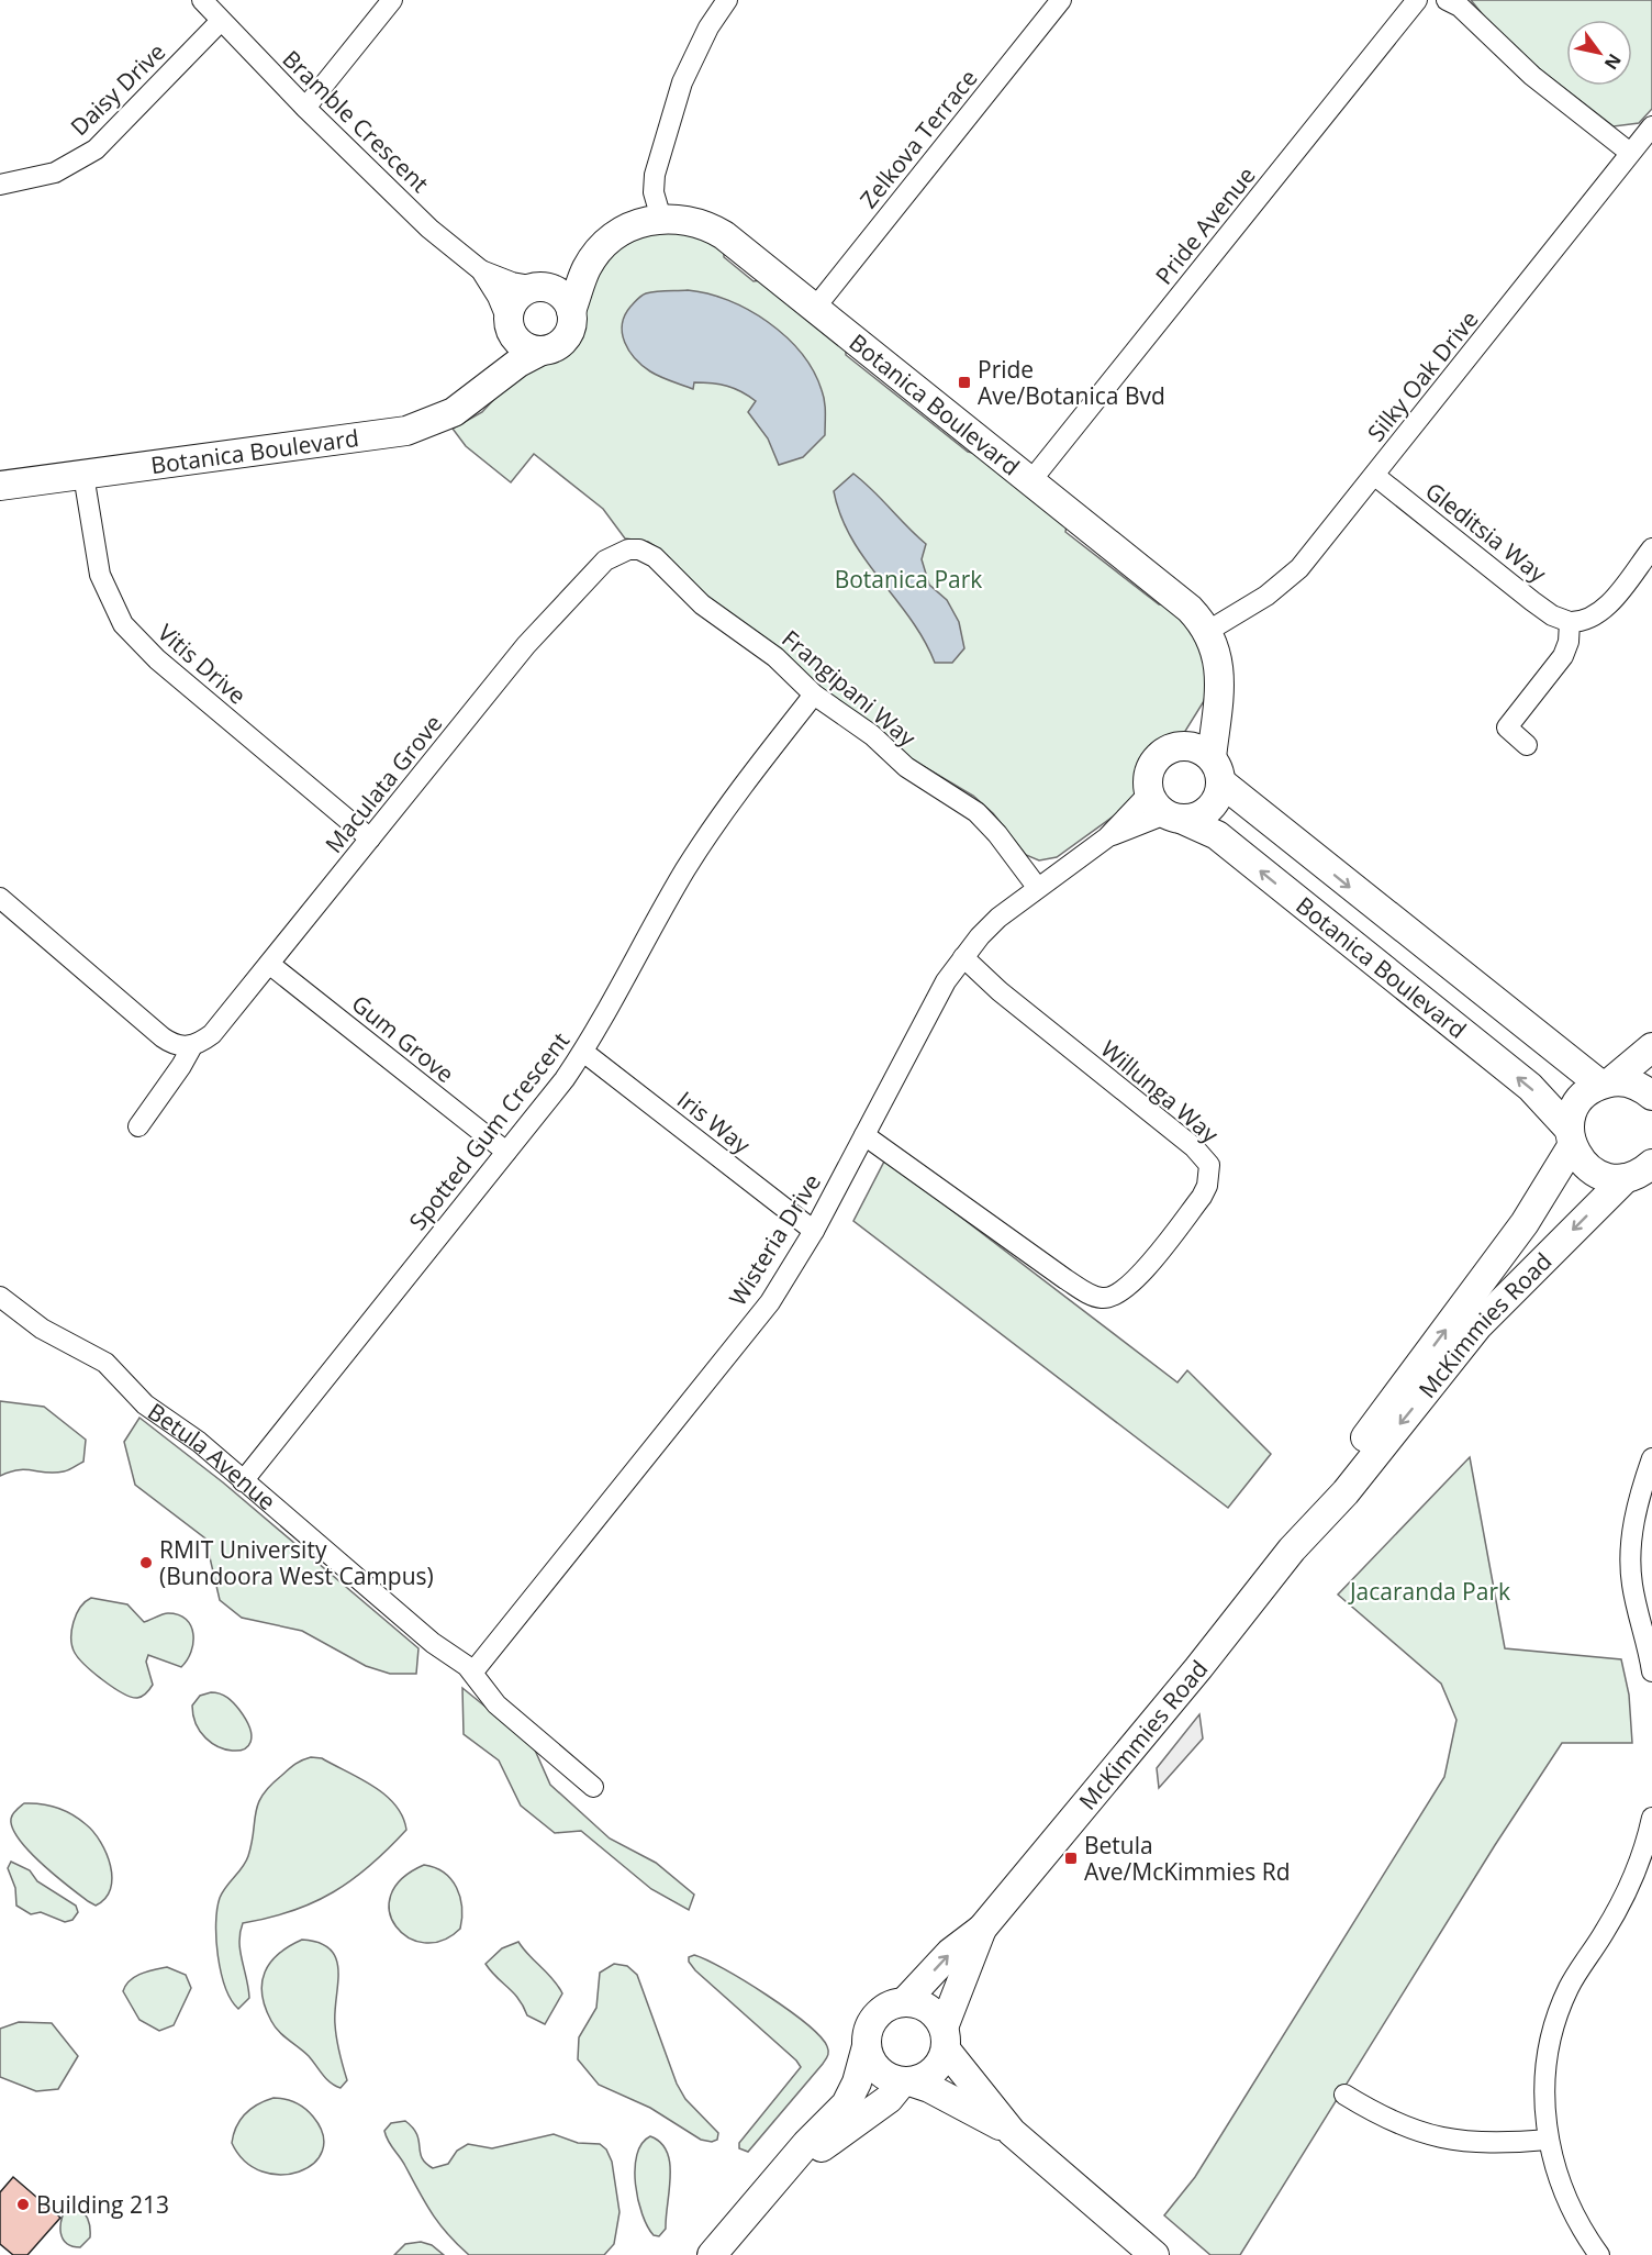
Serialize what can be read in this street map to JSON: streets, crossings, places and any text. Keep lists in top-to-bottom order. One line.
{"streets":{"street":["Daisy Drive","Bramble Crescent","Zelkova Terrace","Pride Avenue","Silky Oak Drive","Botanica Boulevard","Gleditsia Way","Vitis Drive","Frangipani Way","Maculata Grove","Gum Grove","Willunga Way","Iris Way","Spotted Gum Crescent","Wisteria Drive","McKimmies Road","Betula Avenue"]},"crossings":[["Daisy Drive","Bramble Crescent"],["Bramble Crescent","Botanica Boulevard"],["Zelkova Terrace","Botanica Boulevard"],["Pride Avenue","Botanica Boulevard"],["Silky Oak Drive","Botanica Boulevard"],["Silky Oak Drive","Gleditsia Way"],["Botanica Boulevard","Vitis Drive"],["Botanica Boulevard","Wisteria Drive"],["Botanica Boulevard","McKimmies Road"],["Vitis Drive","Maculata Grove"],["Frangipani Way","Maculata Grove"],["Frangipani Way","Spotted Gum Crescent"],["Frangipani Way","Wisteria Drive"],["Maculata Grove","Gum Grove"],["Gum Grove","Spotted Gum Crescent"],["Willunga Way","Wisteria Drive"],["Iris Way","Spotted Gum Crescent"],["Iris Way","Wisteria Drive"],["Spotted Gum Crescent","Betula Avenue"],["Wisteria Drive","Betula Avenue"]],"parks":["Botanica Park","Jacaranda Park"],"places":{"transit":["Pride Ave/Botanica Bvd","Betula Ave/McKimmies Rd"],"other":["RMIT University (Bundoora West Campus)","Building 213"]},"north":"bottom right"}
